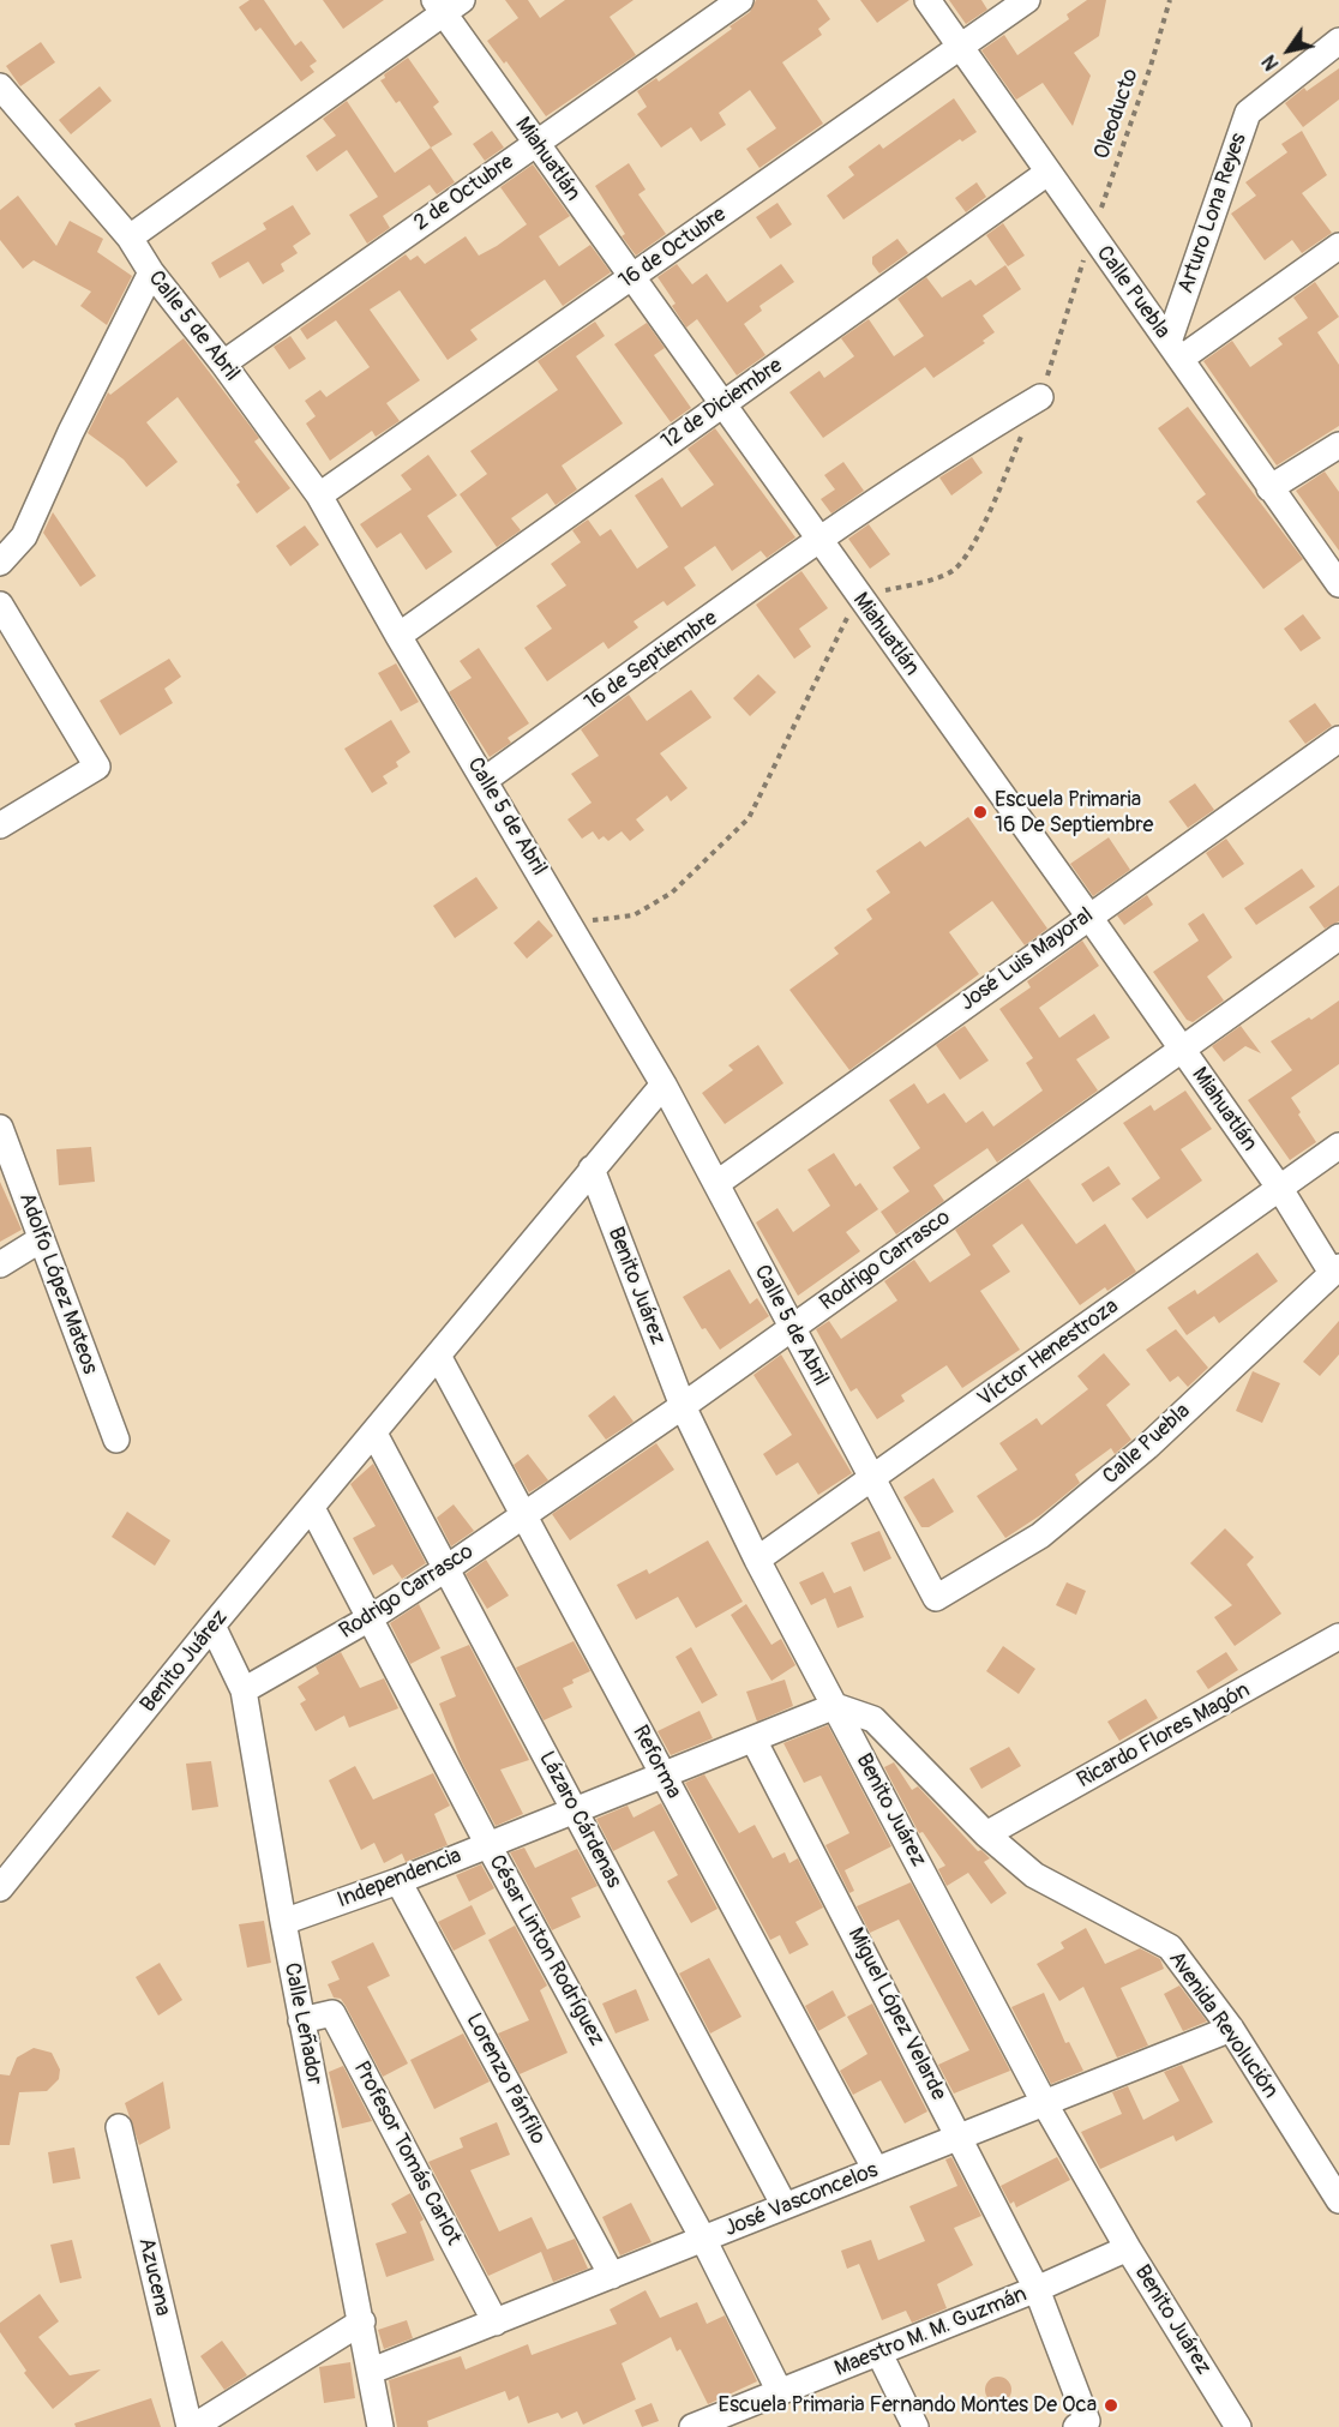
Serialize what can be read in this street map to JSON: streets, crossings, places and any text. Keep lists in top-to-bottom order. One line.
{"streets":{"street":["Miahuatlán","2 de Octubre","Arturo Lona Reyes","16 de Octubre","Calle Puebla","Calle 5 de Abril","12 de Diciembre","16 de Septiembre","José Luis Mayoral","Rodrigo Carrasco","Adolfo López Mateos","Benito Juárez","Víctor Henestroza","Ricardo Flores Magón","Reforma","Lázaro Cárdenas","Independencia","César Linton Rodríguez","Miguel López Velarde","Calle Leñador","Avenida Revolución","Lorenzo Pánfilo","Profesor Tomás Carlot","José Vasconcelos","Azucena","Maestro M. M. Guzmán"],"path":["Oleoducto"]},"crossings":[["Oleoducto","Calle Puebla"],["Miahuatlán","2 de Octubre"],["Miahuatlán","16 de Octubre"],["Miahuatlán","Calle Puebla"],["Miahuatlán","12 de Diciembre"],["Miahuatlán","16 de Septiembre"],["Miahuatlán","José Luis Mayoral"],["Miahuatlán","Rodrigo Carrasco"],["Miahuatlán","Víctor Henestroza"],["2 de Octubre","Calle 5 de Abril"],["Arturo Lona Reyes","Calle Puebla"],["16 de Octubre","Calle Puebla"],["16 de Octubre","Calle 5 de Abril"],["Calle Puebla","Calle 5 de Abril"],["Calle Puebla","12 de Diciembre"],["Calle 5 de Abril","12 de Diciembre"],["Calle 5 de Abril","16 de Septiembre"],["Calle 5 de Abril","José Luis Mayoral"],["Calle 5 de Abril","Rodrigo Carrasco"],["Calle 5 de Abril","Benito Juárez"],["Calle 5 de Abril","Víctor Henestroza"],["Rodrigo Carrasco","Benito Juárez"],["Rodrigo Carrasco","Reforma"],["Rodrigo Carrasco","Lázaro Cárdenas"],["Rodrigo Carrasco","César Linton Rodríguez"],["Rodrigo Carrasco","Calle Leñador"],["Benito Juárez","Víctor Henestroza"],["Benito Juárez","Reforma"],["Benito Juárez","Lázaro Cárdenas"],["Benito Juárez","Independencia"],["Benito Juárez","César Linton Rodríguez"],["Benito Juárez","Calle Leñador"],["Benito Juárez","Avenida Revolución"],["Benito Juárez","José Vasconcelos"],["Benito Juárez","Maestro M. M. Guzmán"],["Ricardo Flores Magón","Avenida Revolución"],["Reforma","Independencia"],["Reforma","José Vasconcelos"],["Lázaro Cárdenas","Independencia"],["Lázaro Cárdenas","José Vasconcelos"],["Independencia","César Linton Rodríguez"],["Independencia","Miguel López Velarde"],["Independencia","Calle Leñador"],["Independencia","Avenida Revolución"],["Independencia","Lorenzo Pánfilo"],["César Linton Rodríguez","José Vasconcelos"],["César Linton Rodríguez","Maestro M. M. Guzmán"],["Miguel López Velarde","José Vasconcelos"],["Miguel López Velarde","Maestro M. M. Guzmán"],["Calle Leñador","Profesor Tomás Carlot"],["Calle Leñador","José Vasconcelos"],["Avenida Revolución","José Vasconcelos"],["Lorenzo Pánfilo","José Vasconcelos"],["Profesor Tomás Carlot","José Vasconcelos"]],"places":["Escuela Primaria 16 De Septiembre","Escuela Primaria Fernando Montes De Oca"],"north":"bottom left"}
